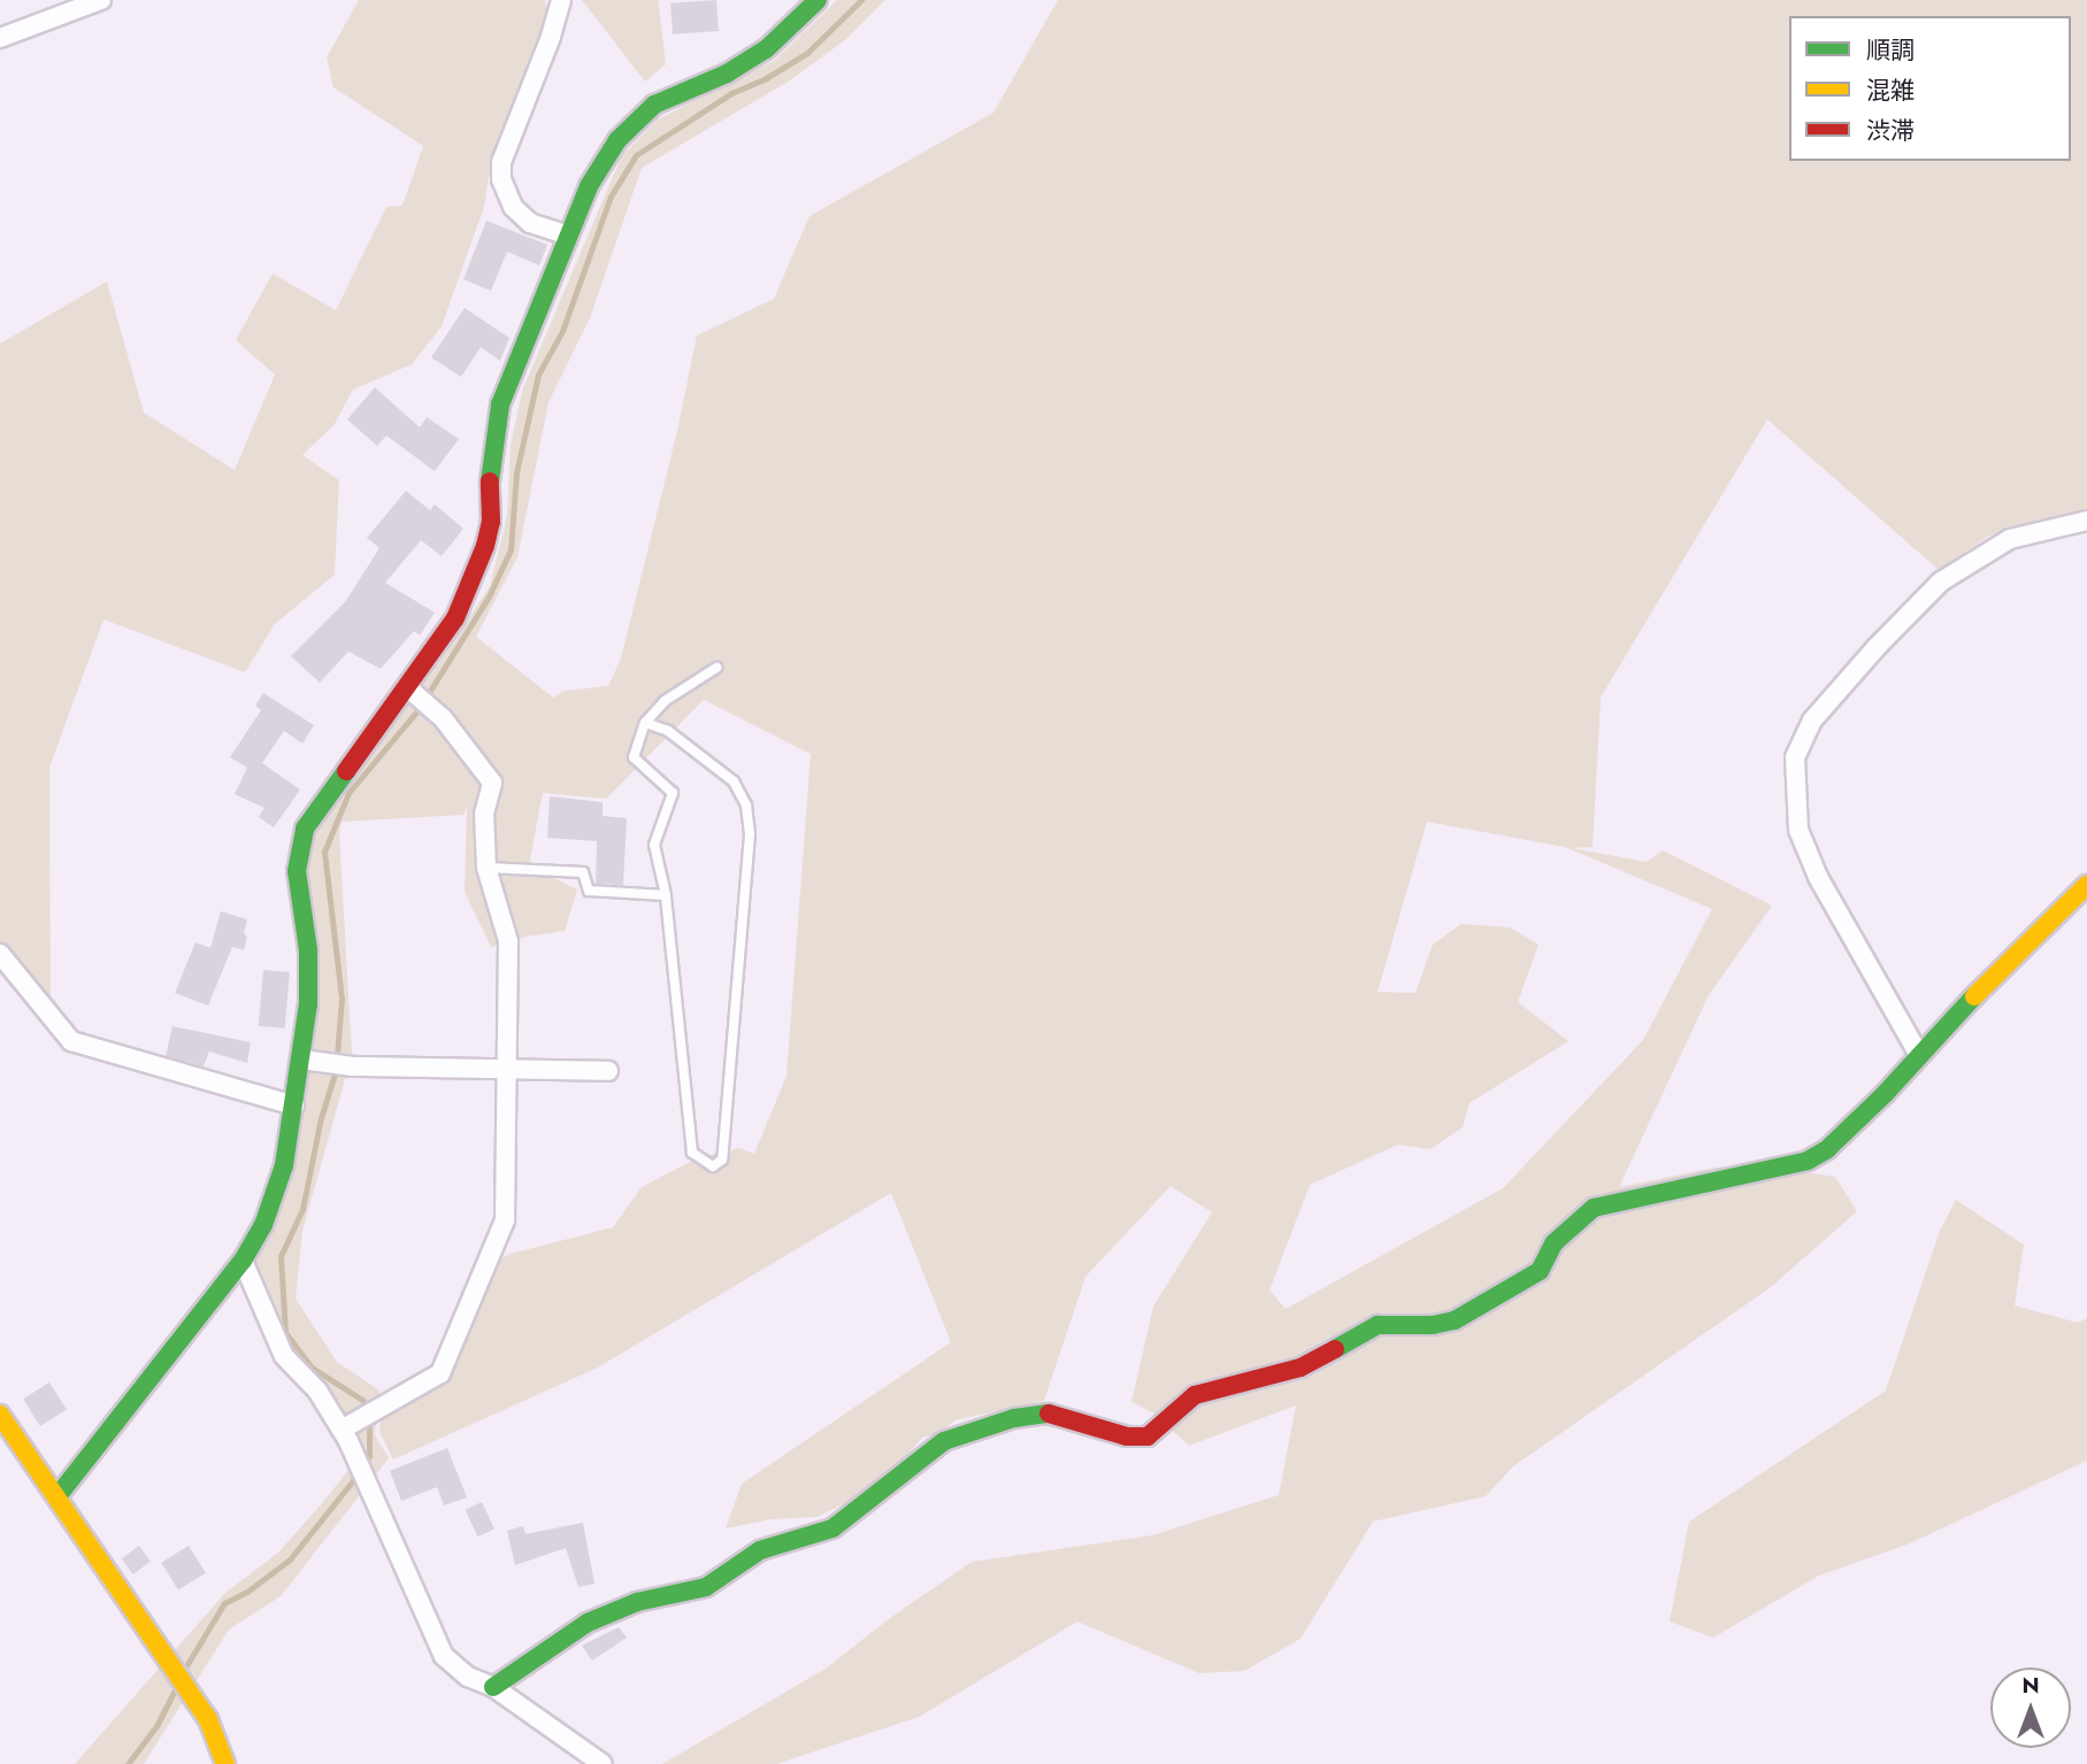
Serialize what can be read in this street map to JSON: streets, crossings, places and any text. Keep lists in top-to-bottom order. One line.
{"legend":["順調","混雑","渋滞"],"north":"top"}
